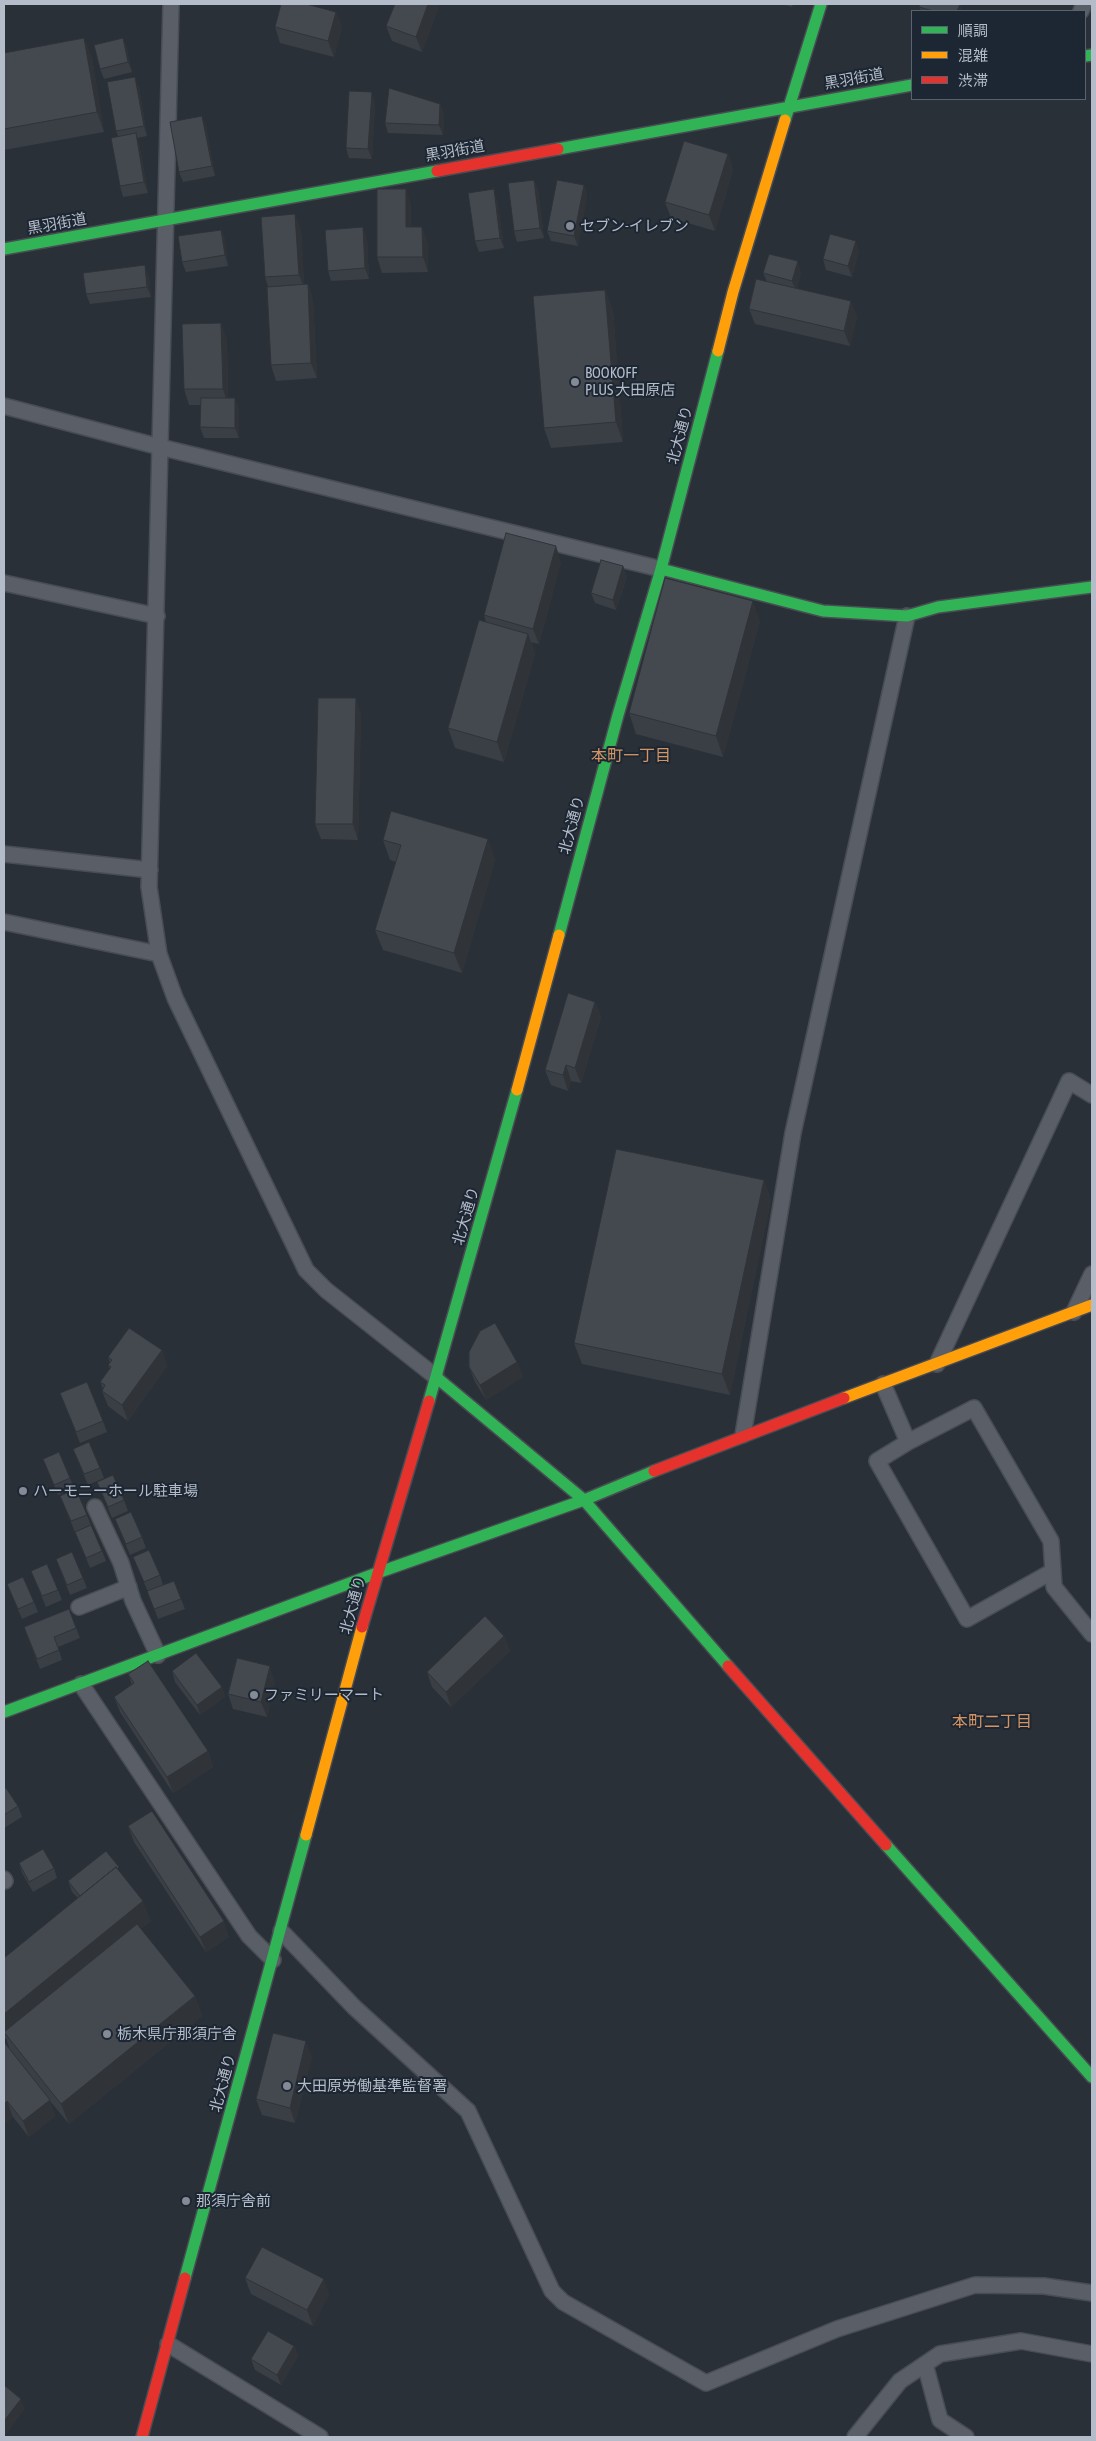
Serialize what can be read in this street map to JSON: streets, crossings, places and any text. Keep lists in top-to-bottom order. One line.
{"streets":{"street":["黒羽街道","北大通り"]},"crossings":[["黒羽街道","北大通り"]],"districts":["本町一丁目","本町二丁目"],"places":["セブン-イレブン","BOOKOFF PLUS 大田原店","ハーモニーホール駐車場","ファミリーマート","栃木県庁那須庁舎","大田原労働基準監督署","那須庁舎前"],"legend":["順調","混雑","渋滞"]}
